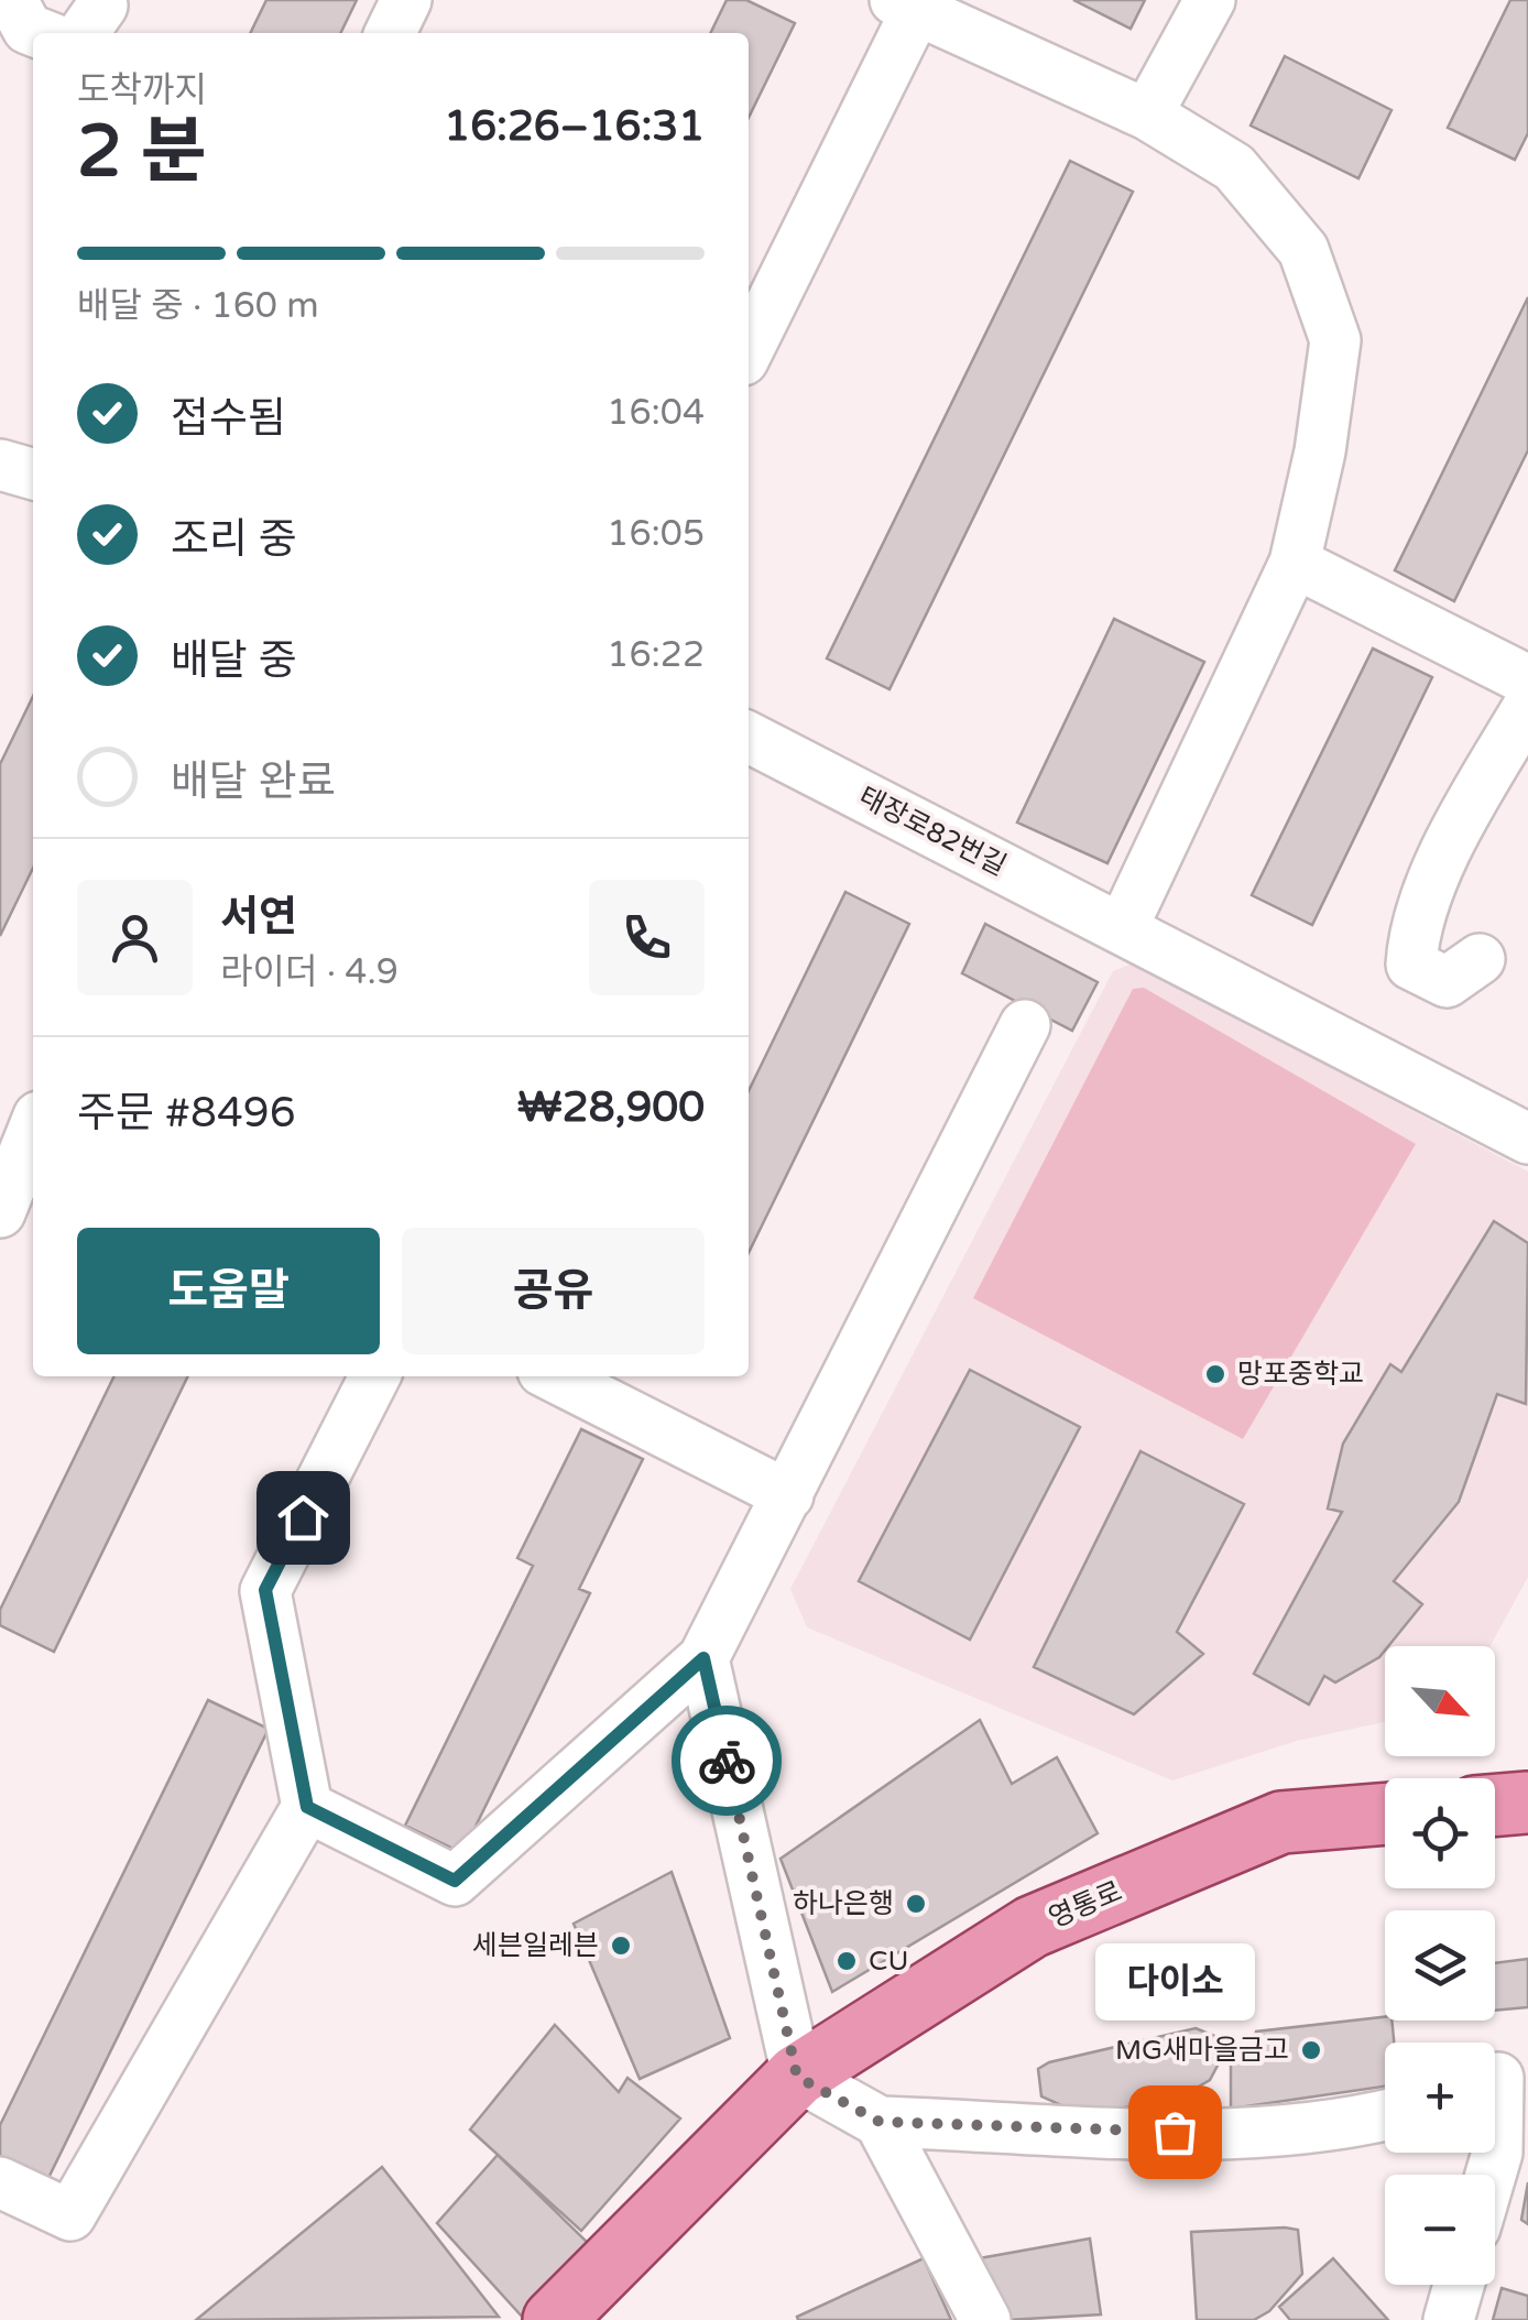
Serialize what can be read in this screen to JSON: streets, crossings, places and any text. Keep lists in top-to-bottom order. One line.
{"streets":{"main road":["영통로"],"street":["태장로82번길"]},"places":["망포중학교","하나은행","세븐일레븐","CU","MG새마을금고","다이소"],"north":"bottom right","page":{"heading":["2 분","도착까지","16:26–16:31"],"panel":["서연","라이더 · 4.9","주문 #8496","₩28,900"],"bar":"배달 중 · 160 m","list":[["접수됨","16:04"],["조리 중","16:05"],["배달 중","16:22"],"배달 완료"],"buttons":["도움말","공유"],"map_buttons":["+","−"],"bubble":"다이소"}}
